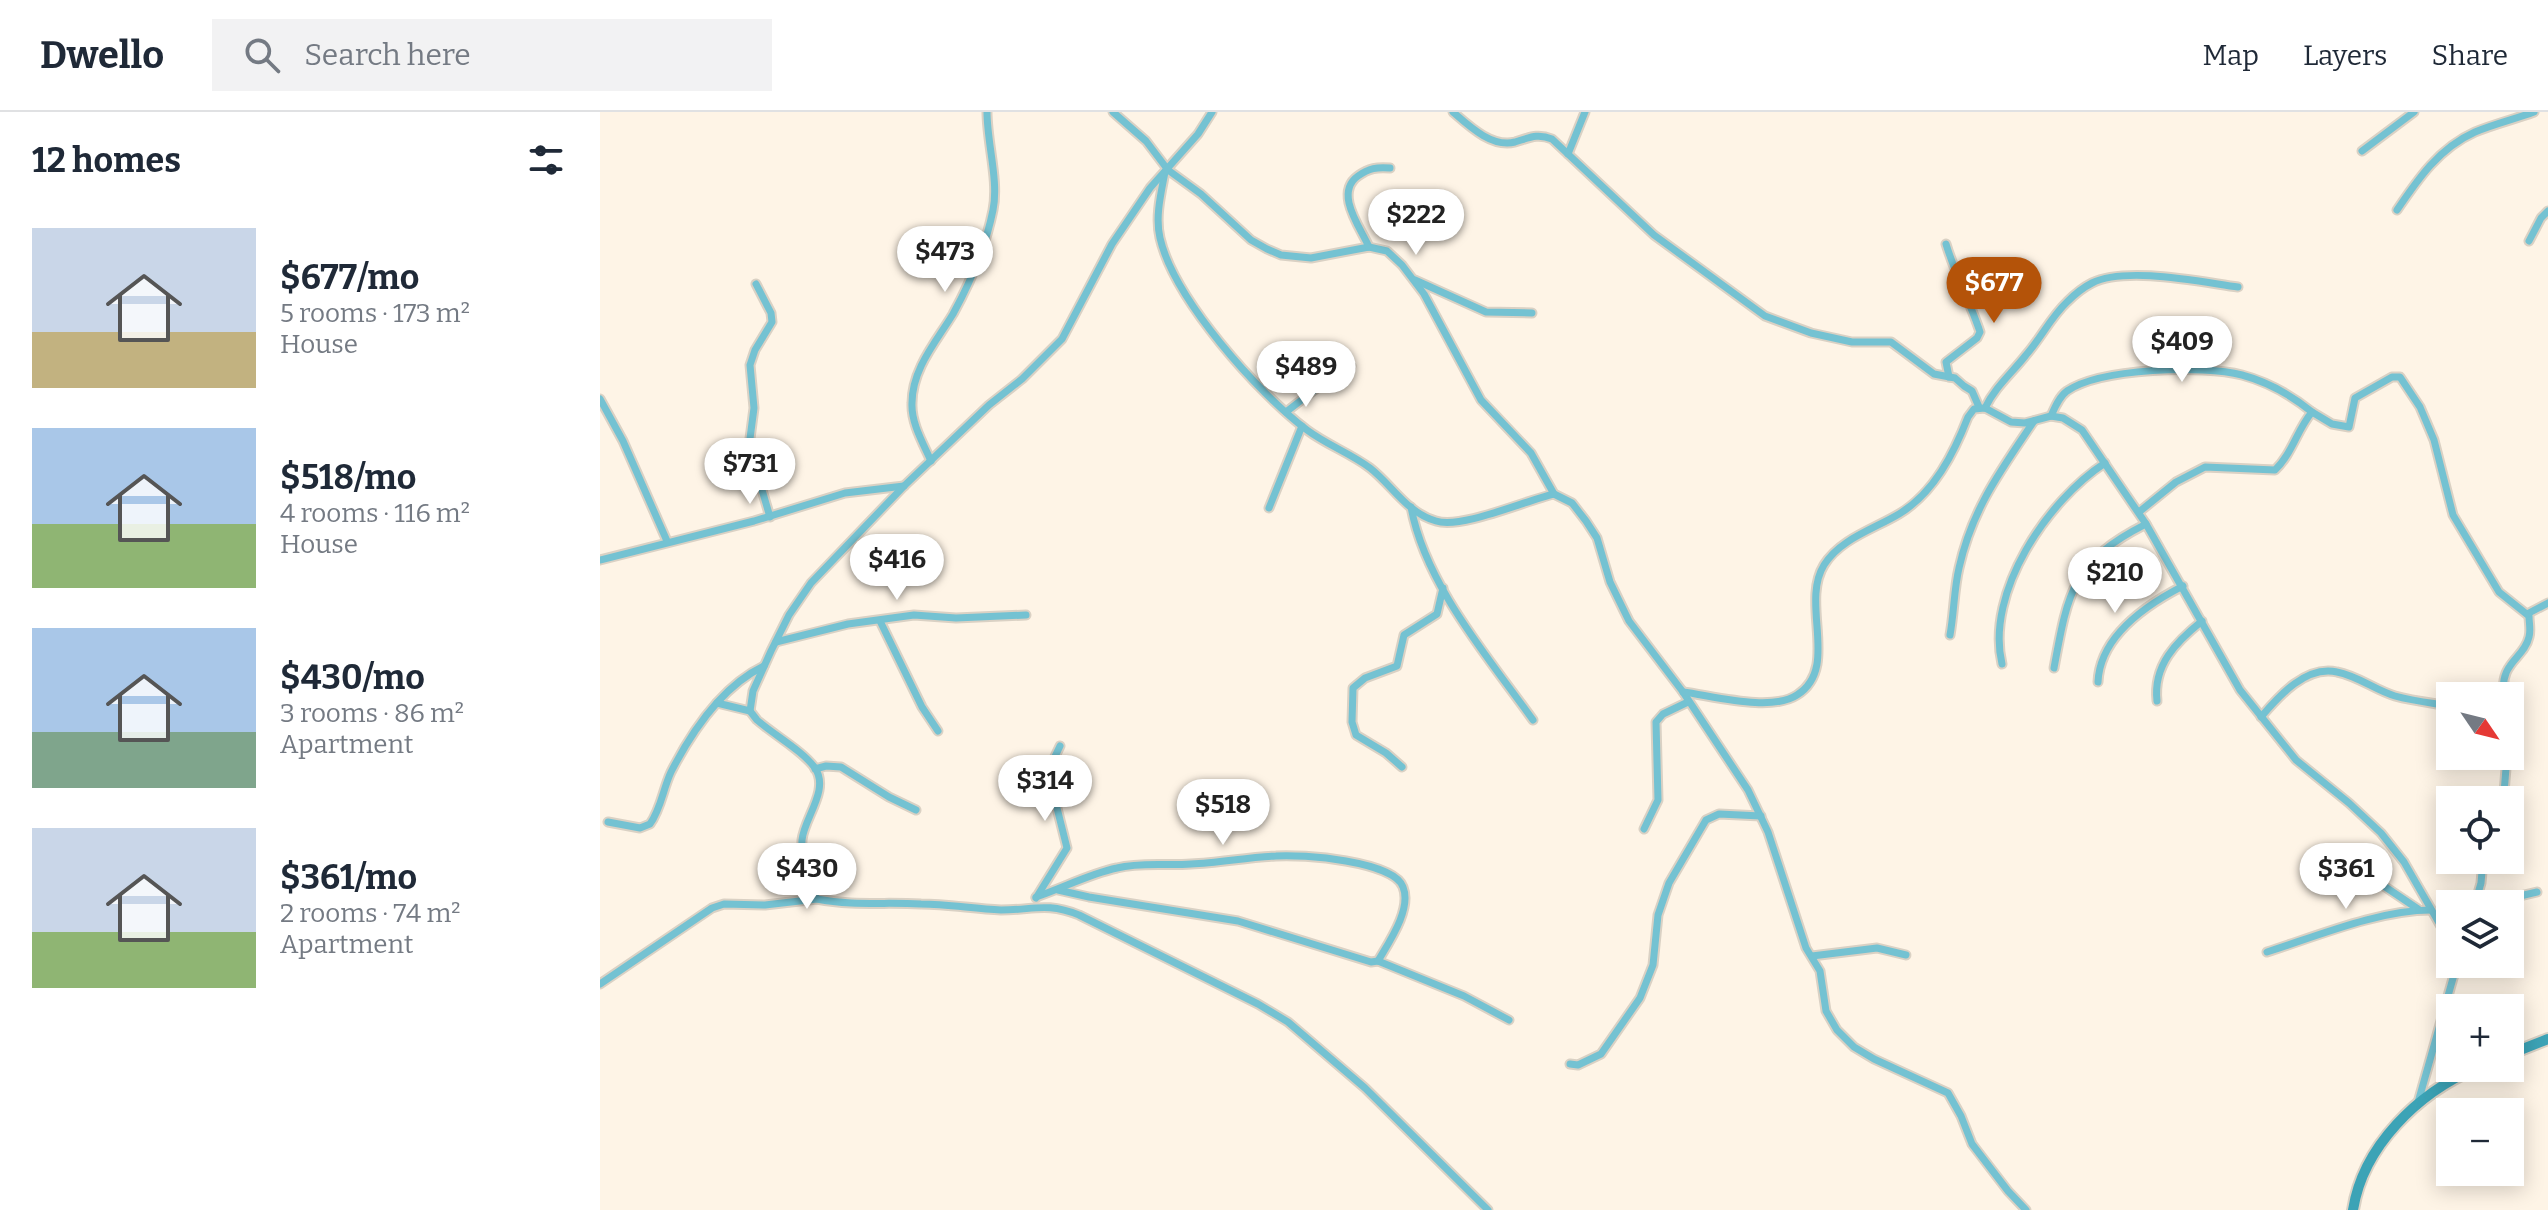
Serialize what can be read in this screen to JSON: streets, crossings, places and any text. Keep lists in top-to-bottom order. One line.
{"north":"bottom right","page":{"header":"Dwello","search":"Search here","nav":["Map","Layers","Share"],"heading":"12 homes","price":["$222","$473","$677","$409","$489","$731","$416","$210","$314","$518","$430","$361"],"list":[{"name":"$677/mo","note":"5 rooms · 173 m² · House"},{"name":"$518/mo","note":"4 rooms · 116 m² · House"},{"name":"$430/mo","note":"3 rooms · 86 m² · Apartment"},{"name":"$361/mo","note":"2 rooms · 74 m² · Apartment"}],"map_buttons":["+","−"]}}
